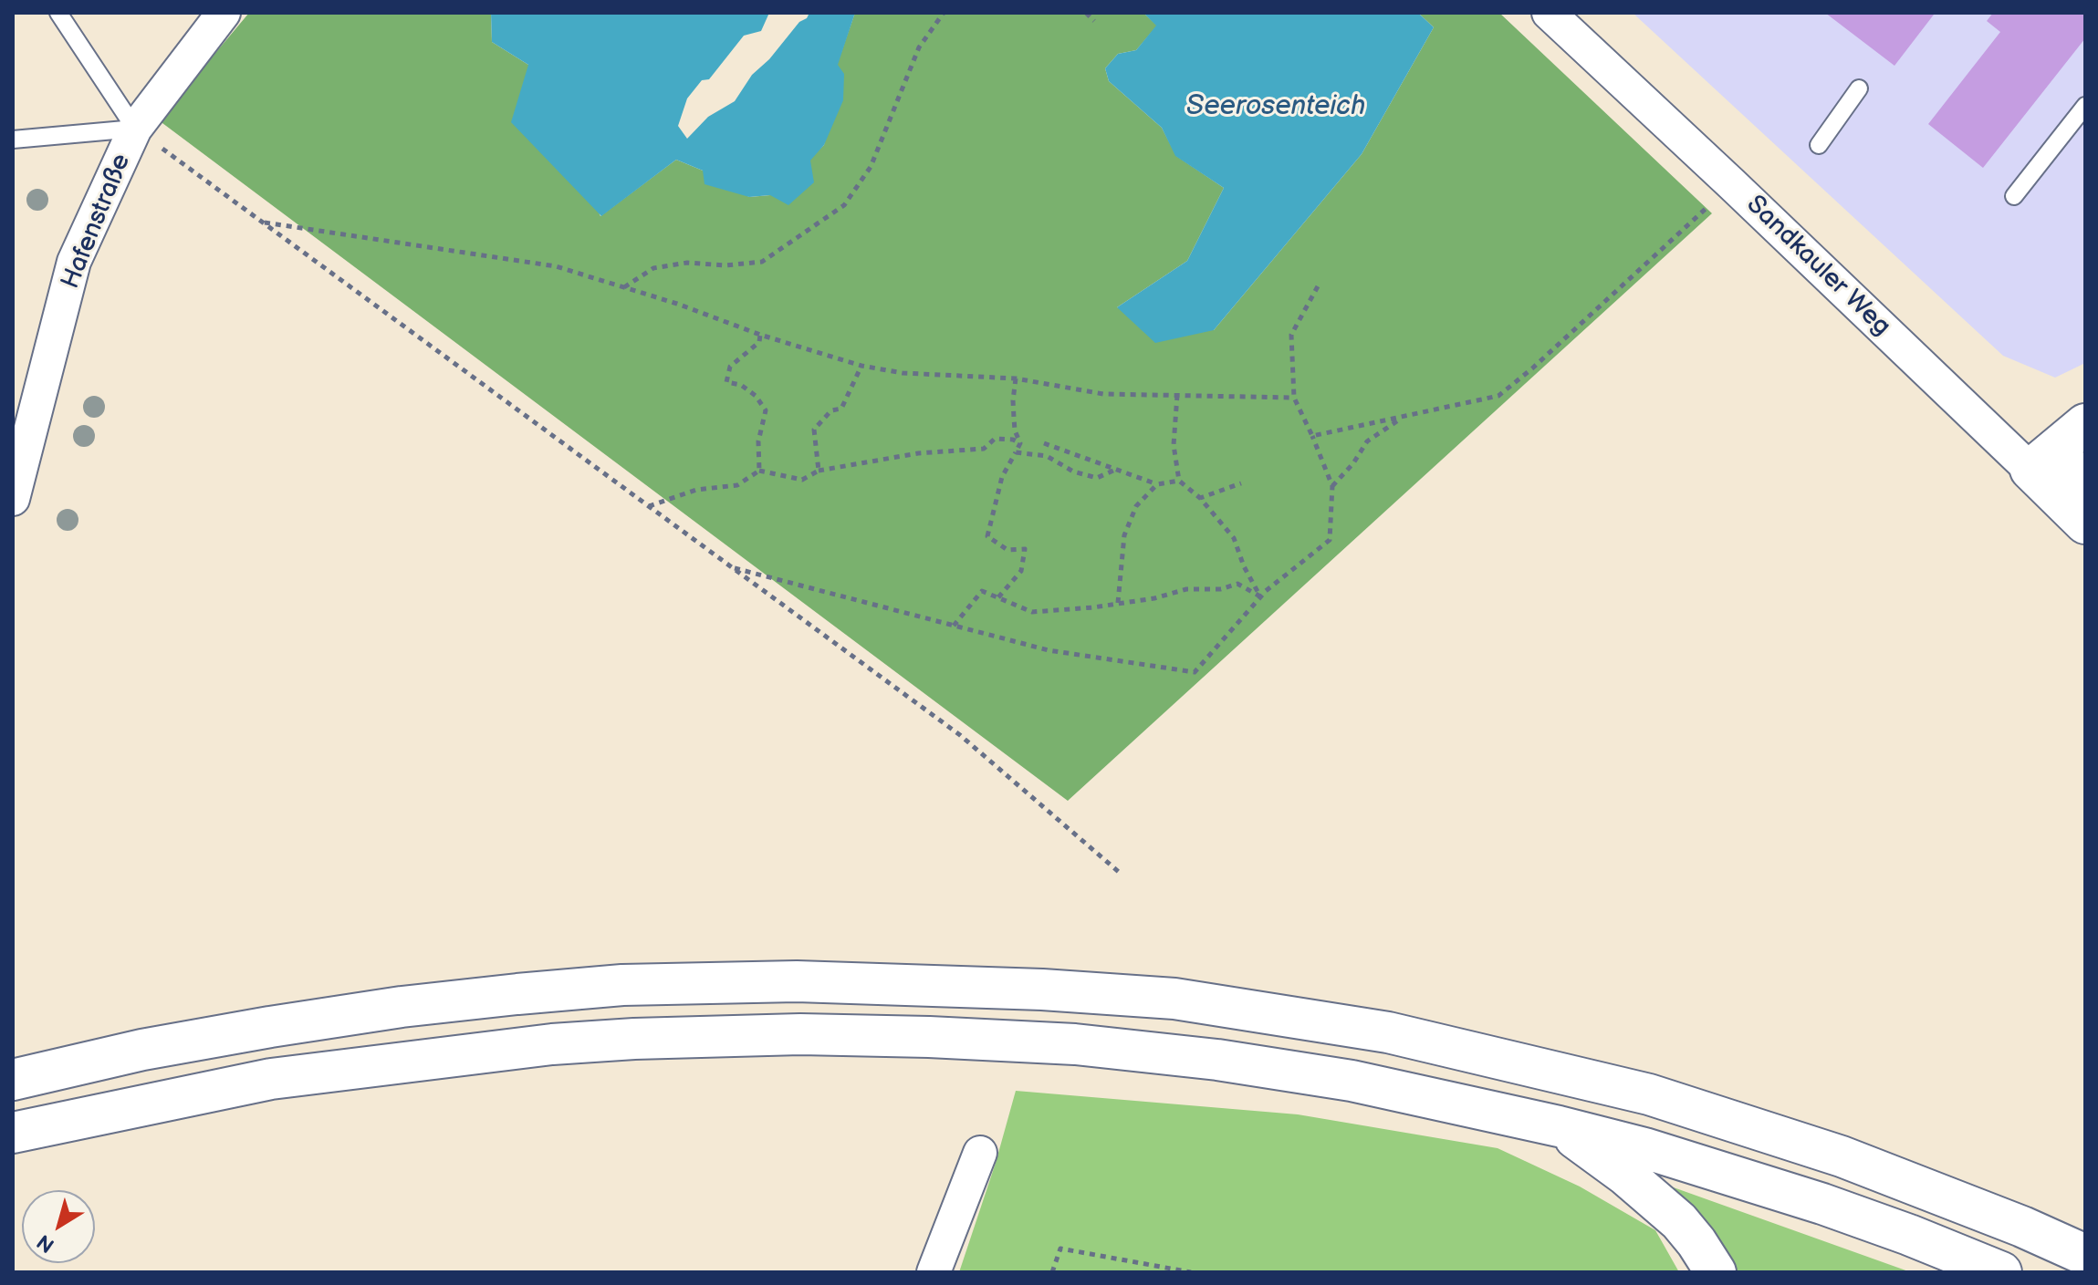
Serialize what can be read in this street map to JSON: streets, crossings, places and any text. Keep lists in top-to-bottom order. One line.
{"streets":{"main road":["Sandkauler Weg"],"street":["Hafenstraße"]},"water":["Seerosenteich"],"north":"bottom left"}
